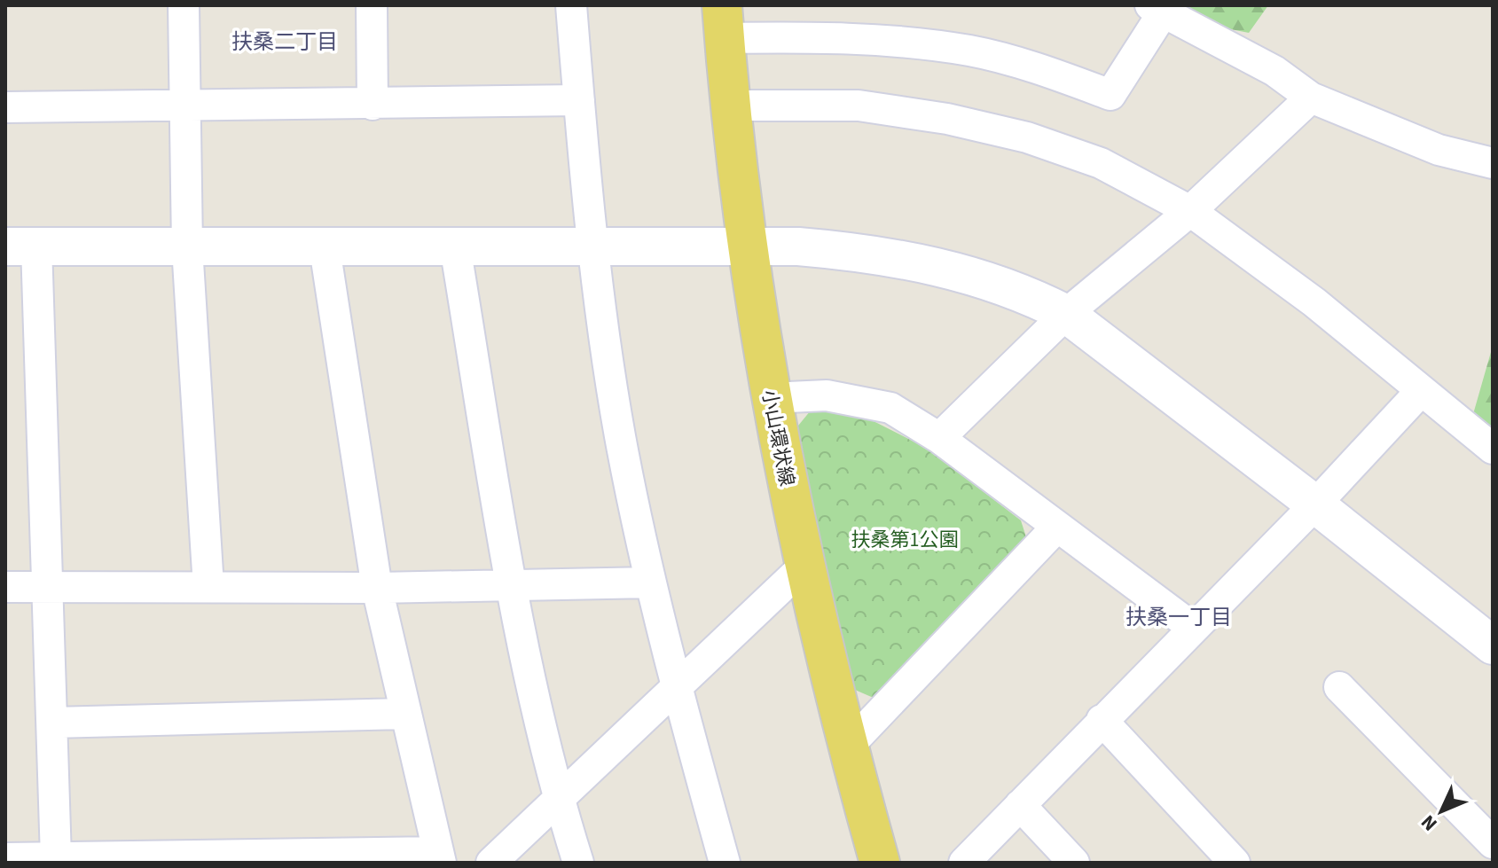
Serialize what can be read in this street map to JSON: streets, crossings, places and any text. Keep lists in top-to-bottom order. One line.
{"streets":{"main road":["小山環状線"]},"districts":["扶桑二丁目","扶桑一丁目"],"parks":["扶桑第1公園"],"north":"bottom left"}
